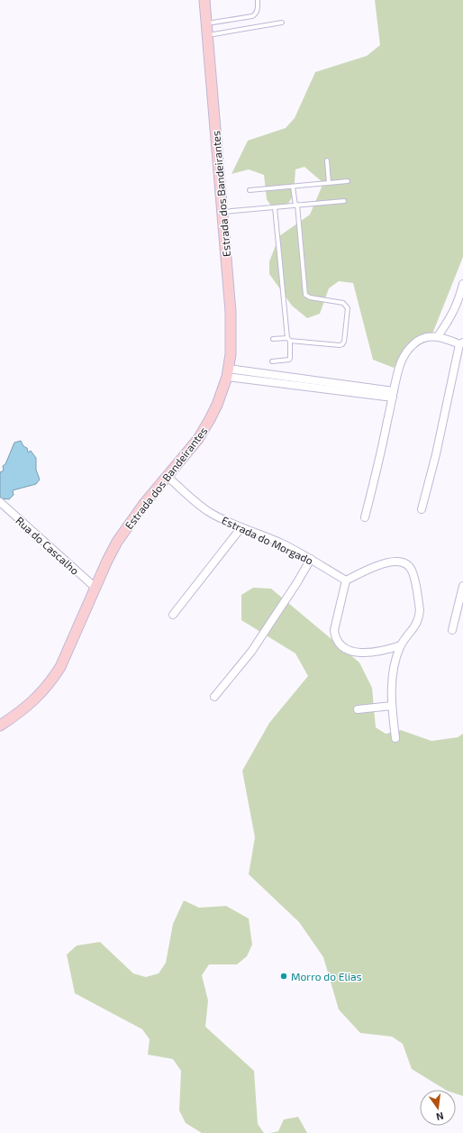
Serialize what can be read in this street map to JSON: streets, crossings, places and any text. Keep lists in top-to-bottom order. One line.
{"streets":{"main road":["Estrada dos Bandeirantes"],"street":["Estrada do Morgado","Rua do Cascalho"]},"crossings":[["Estrada dos Bandeirantes","Estrada do Morgado"],["Estrada dos Bandeirantes","Rua do Cascalho"]],"places":["Morro do Elias"],"north":"bottom"}
